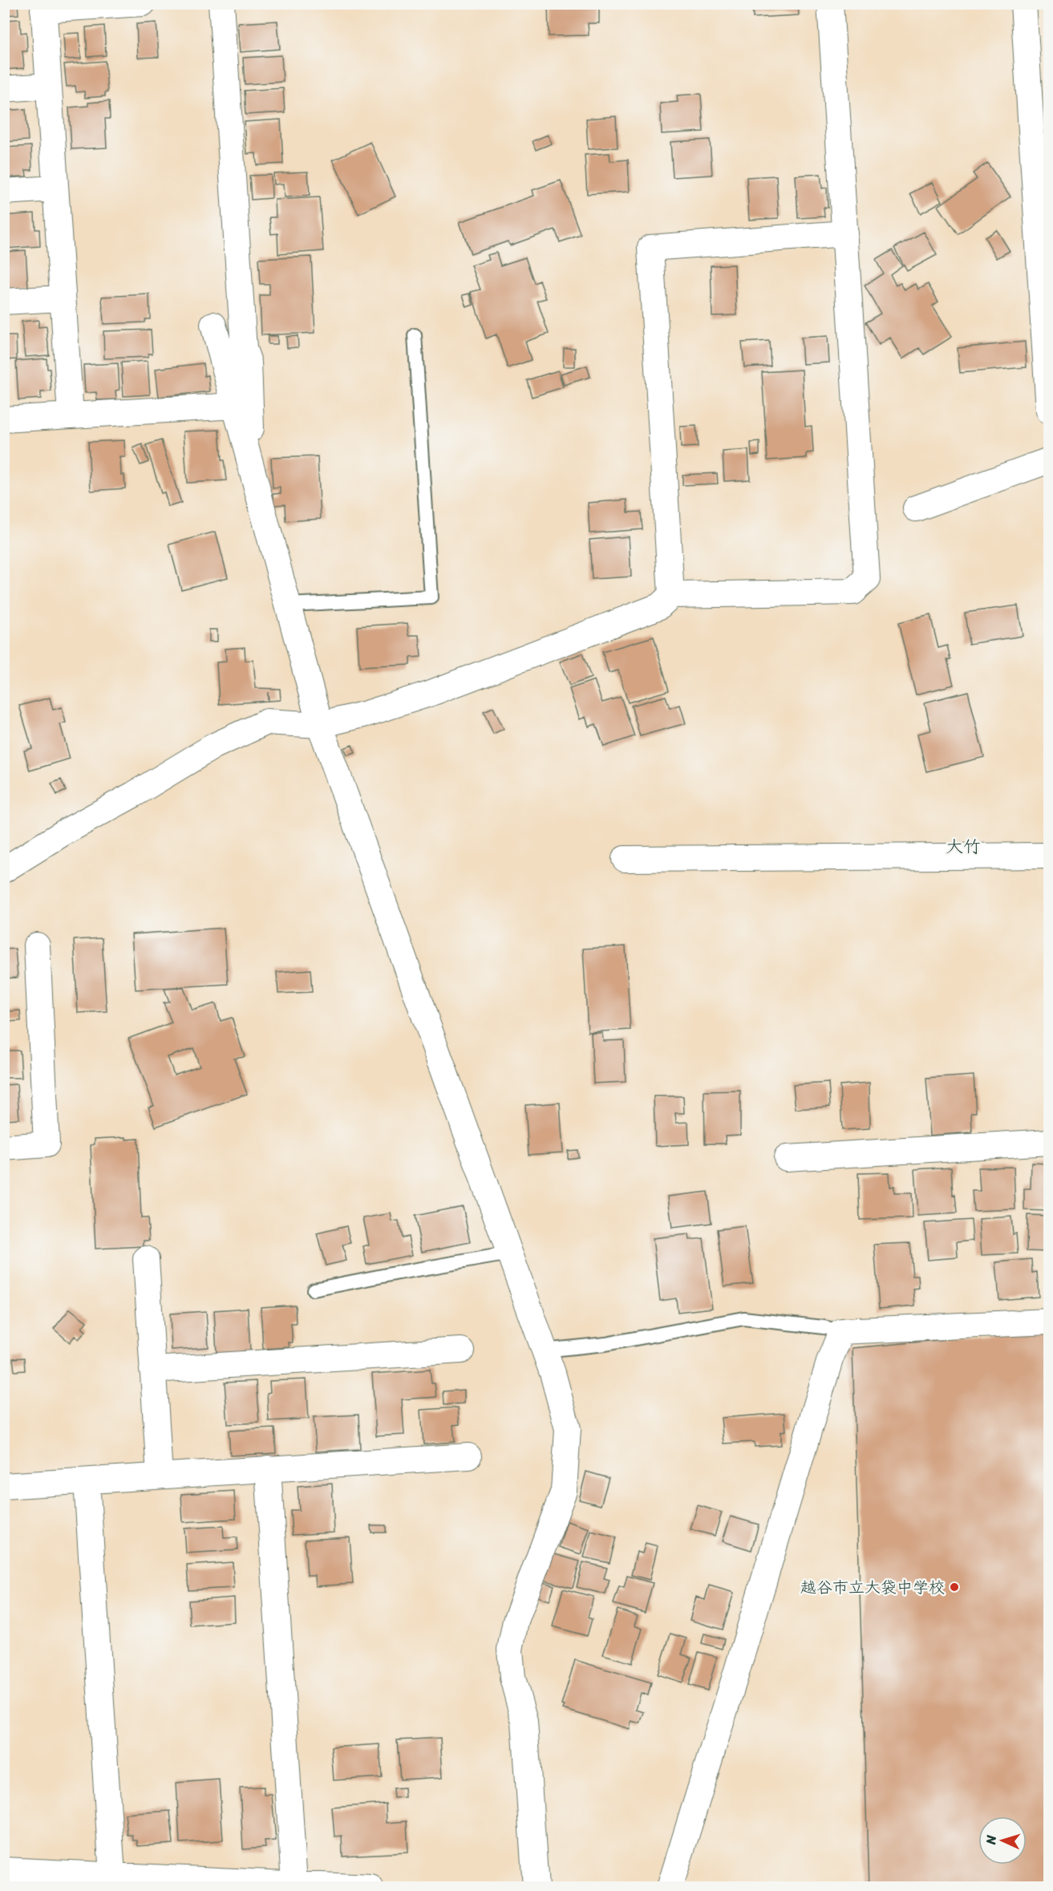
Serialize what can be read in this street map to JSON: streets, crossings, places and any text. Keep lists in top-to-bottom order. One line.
{"districts":["大竹"],"places":["越谷市立大袋中学校"],"north":"left"}
